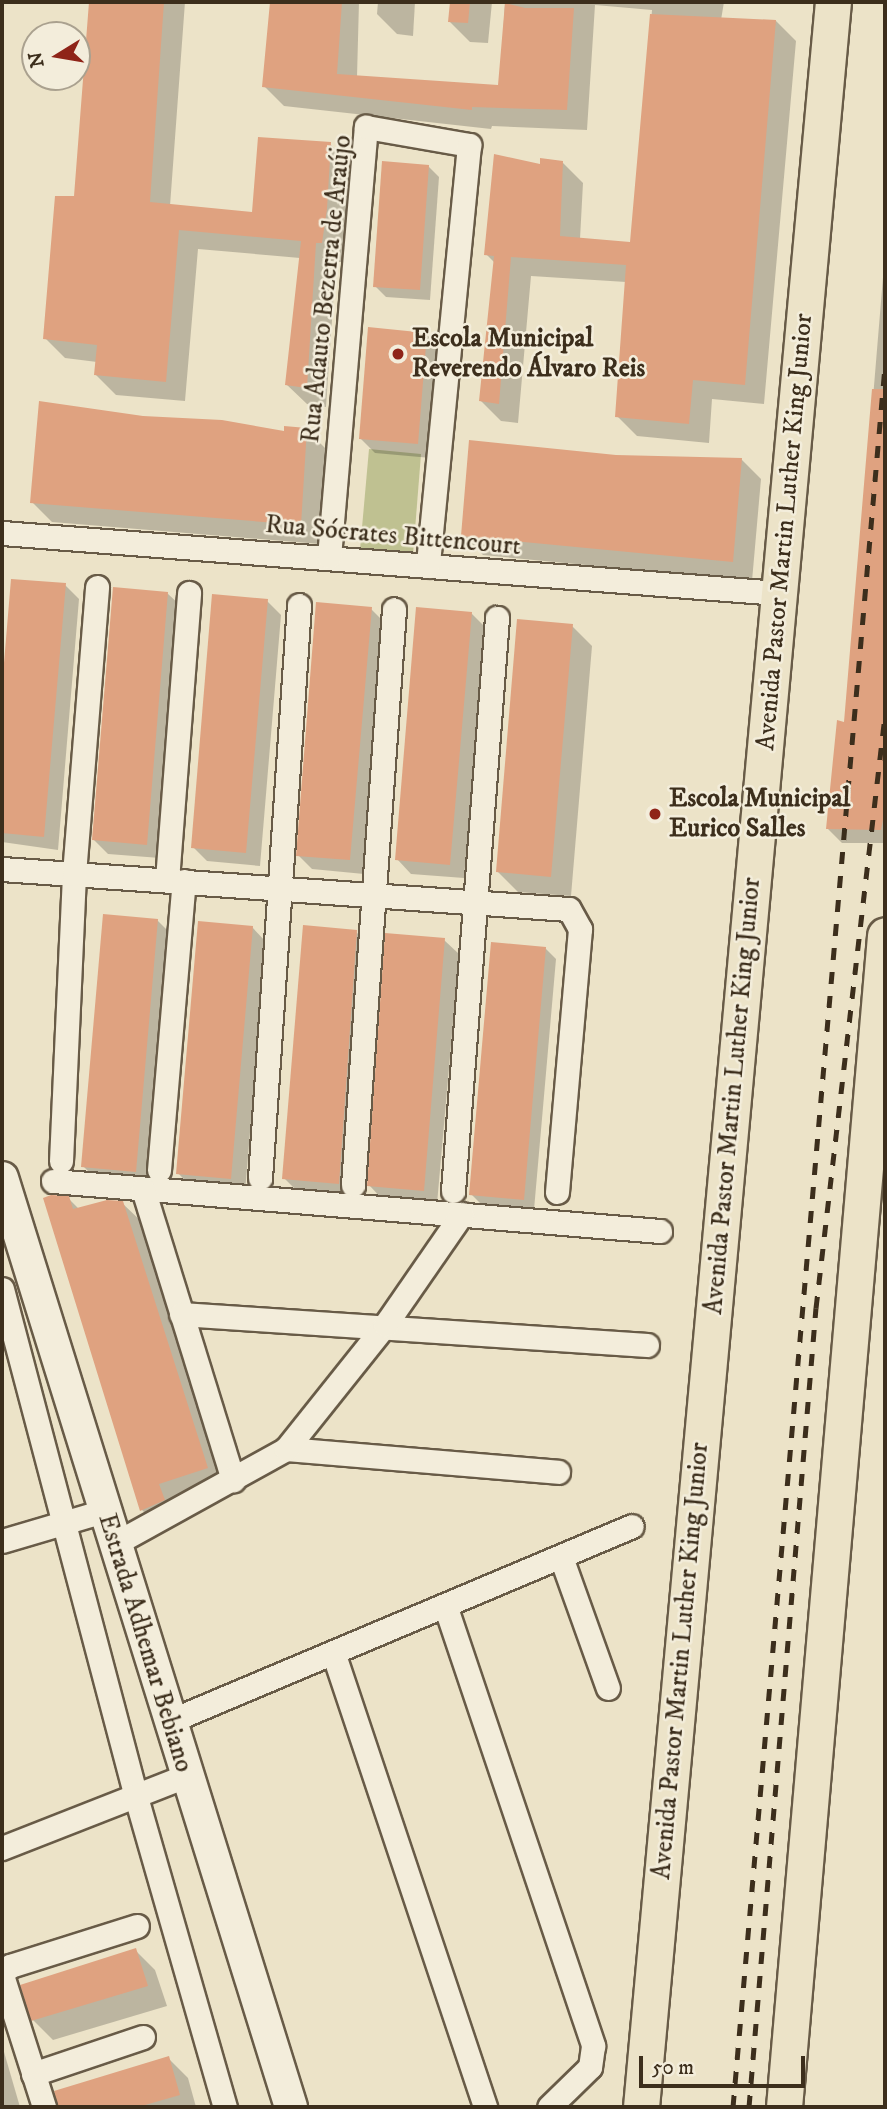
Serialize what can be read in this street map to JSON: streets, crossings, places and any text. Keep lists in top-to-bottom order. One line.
{"streets":{"main road":["Avenida Pastor Martin Luther King Junior","Estrada Adhemar Bebiano"],"street":["Rua Adauto Bezerra de Araújo","Rua Sócrates Bittencourt"]},"crossings":[["Rua Adauto Bezerra de Araújo","Rua Sócrates Bittencourt"],["Avenida Pastor Martin Luther King Junior","Rua Sócrates Bittencourt"]],"places":["Escola Municipal Reverendo Álvaro Reis","Escola Municipal Eurico Salles"],"scale_bar":"50 m","north":"left"}
